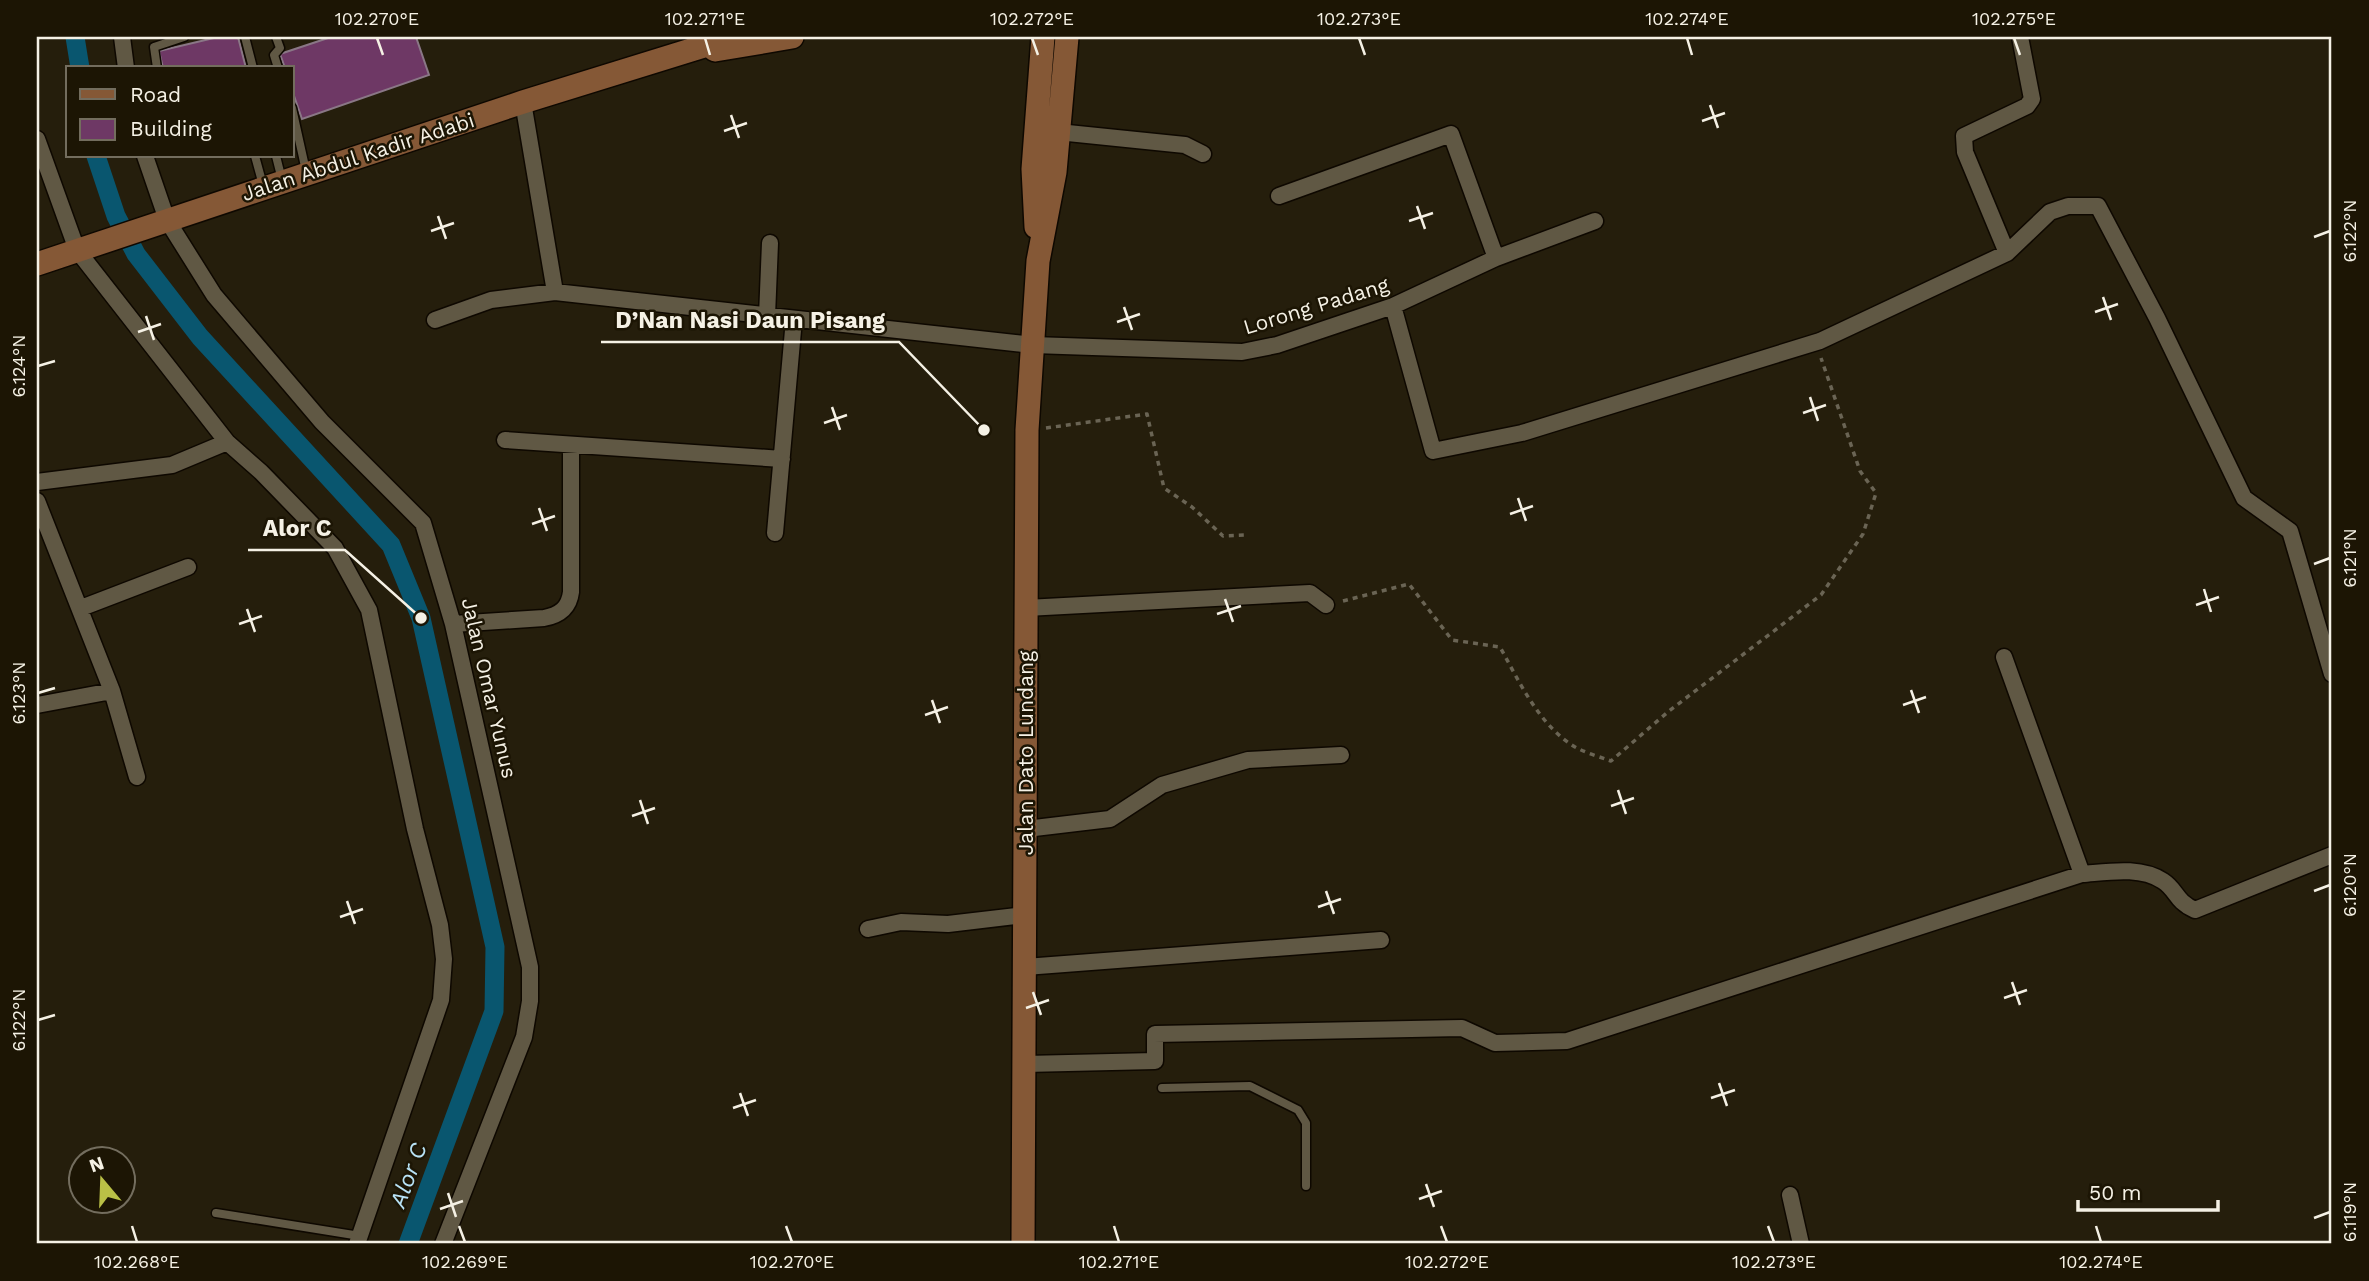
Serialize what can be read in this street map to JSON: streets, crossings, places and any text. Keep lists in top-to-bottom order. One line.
{"streets":{"main road":["Jalan Abdul Kadir Adabi","Jalan Dato Lundang"],"street":["Lorong Padang","Jalan Omar Yunus"]},"crossings":[["Jalan Abdul Kadir Adabi","Jalan Omar Yunus"],["Lorong Padang","Jalan Dato Lundang"]],"water":["Alor C"],"places":["D’Nan Nasi Daun Pisang","Alor C"],"legend":["Road","Building"],"scale_bar":"50 m","north":"top","coordinates":["102.270°E","102.271°E","102.272°E","102.273°E","102.274°E","102.275°E","6.122°N","6.124°N","6.121°N","6.123°N","6.120°N","6.119°N","102.268°E","102.269°E"]}
